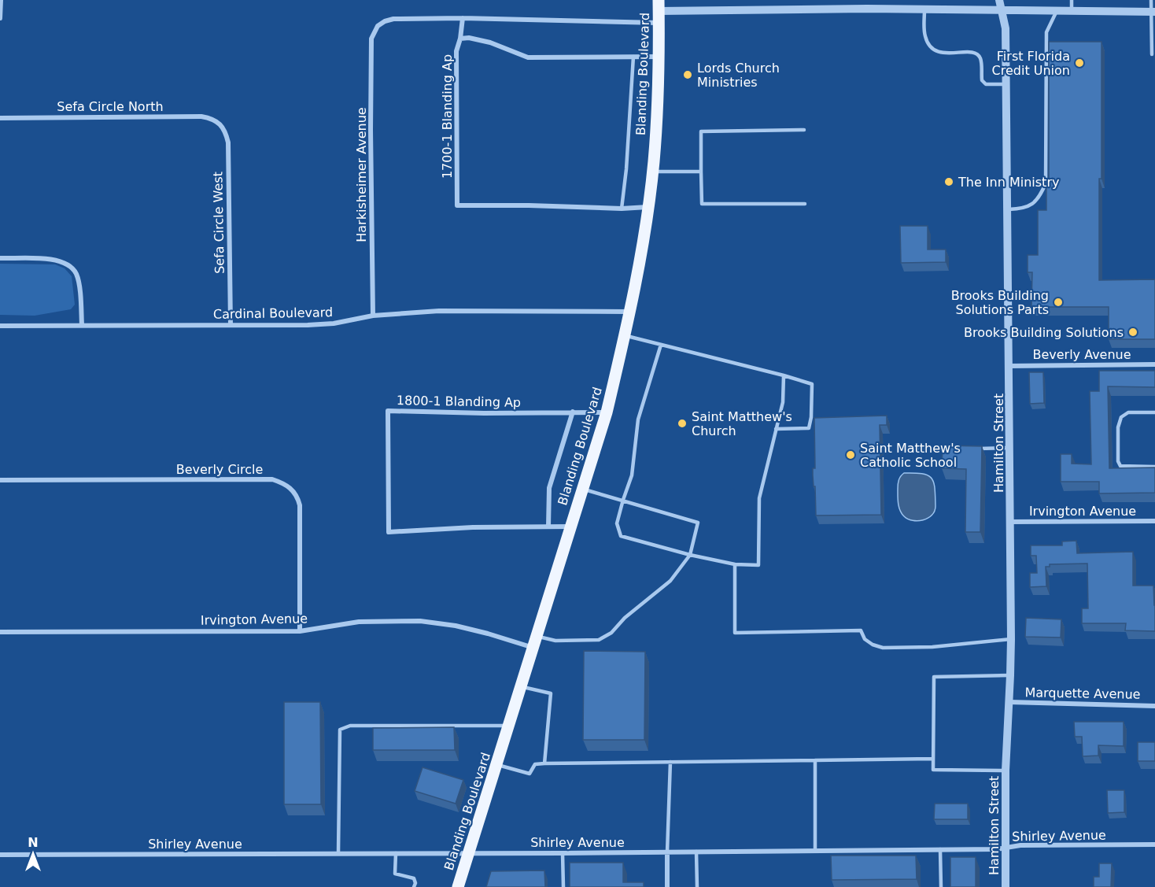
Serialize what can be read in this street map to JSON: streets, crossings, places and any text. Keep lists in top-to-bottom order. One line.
{"streets":{"main road":["Blanding Boulevard"],"street":["Sefa Circle North","1700-1 Blanding Ap","Harkisheimer Avenue","Sefa Circle West","Cardinal Boulevard","Beverly Avenue","1800-1 Blanding Ap","Hamilton Street","Beverly Circle","Irvington Avenue","Marquette Avenue","Shirley Avenue"]},"crossings":[["Blanding Boulevard","1700-1 Blanding Ap"],["Blanding Boulevard","Cardinal Boulevard"],["Blanding Boulevard","1800-1 Blanding Ap"],["Blanding Boulevard","Irvington Avenue"],["Blanding Boulevard","Shirley Avenue"],["Sefa Circle North","Sefa Circle West"],["Harkisheimer Avenue","Cardinal Boulevard"],["Sefa Circle West","Cardinal Boulevard"],["Beverly Avenue","Hamilton Street"],["Hamilton Street","Irvington Avenue"],["Hamilton Street","Marquette Avenue"],["Hamilton Street","Shirley Avenue"],["Beverly Circle","Irvington Avenue"]],"places":["First Florida Credit Union","Lords Church Ministries","The Inn Ministry","Brooks Building Solutions Parts","Brooks Building Solutions","Saint Matthew's Church","Saint Matthew's Catholic School"],"north":"top"}
